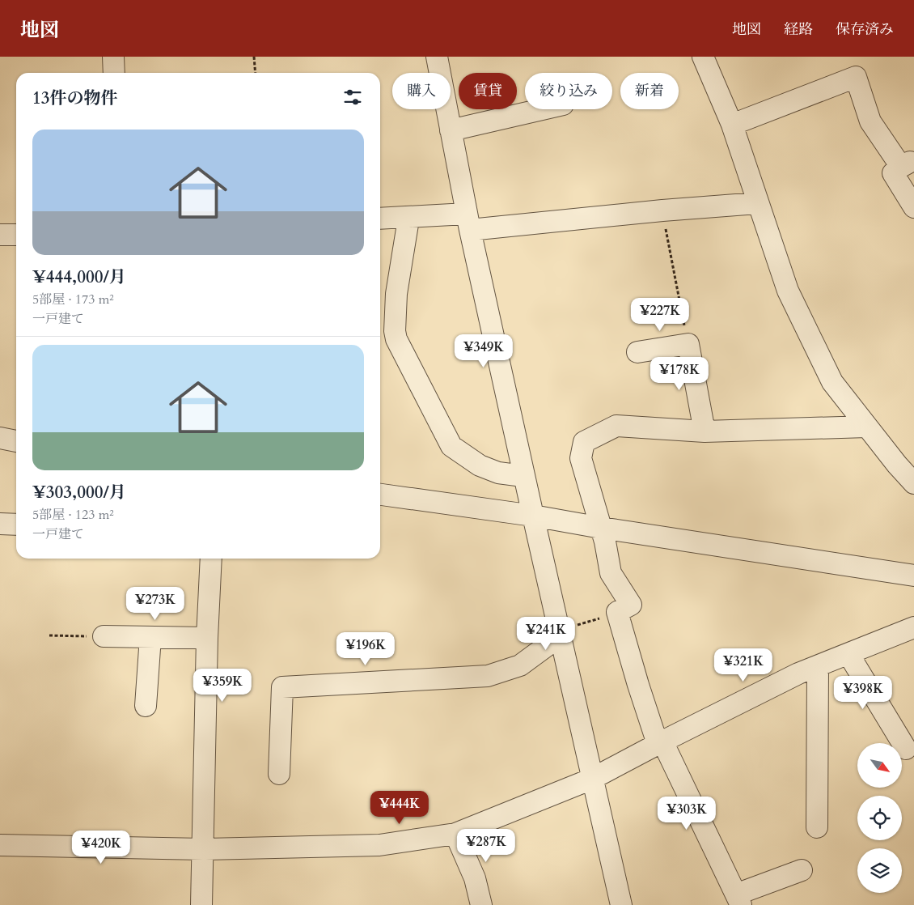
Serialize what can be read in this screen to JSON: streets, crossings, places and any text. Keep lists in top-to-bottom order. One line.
{"north":"bottom right","page":{"header":"地図","nav":["地図","経路","保存済み"],"chip":["購入","賃貸","絞り込み","新着"],"heading":"13件の物件","list":[{"name":"¥444,000/月","note":"5部屋 · 173 m² · 一戸建て"},{"name":"¥303,000/月","note":"5部屋 · 123 m² · 一戸建て"}],"price":["¥227K","¥349K","¥178K","¥273K","¥241K","¥196K","¥321K","¥359K","¥398K","¥444K","¥303K","¥287K","¥420K"]}}
